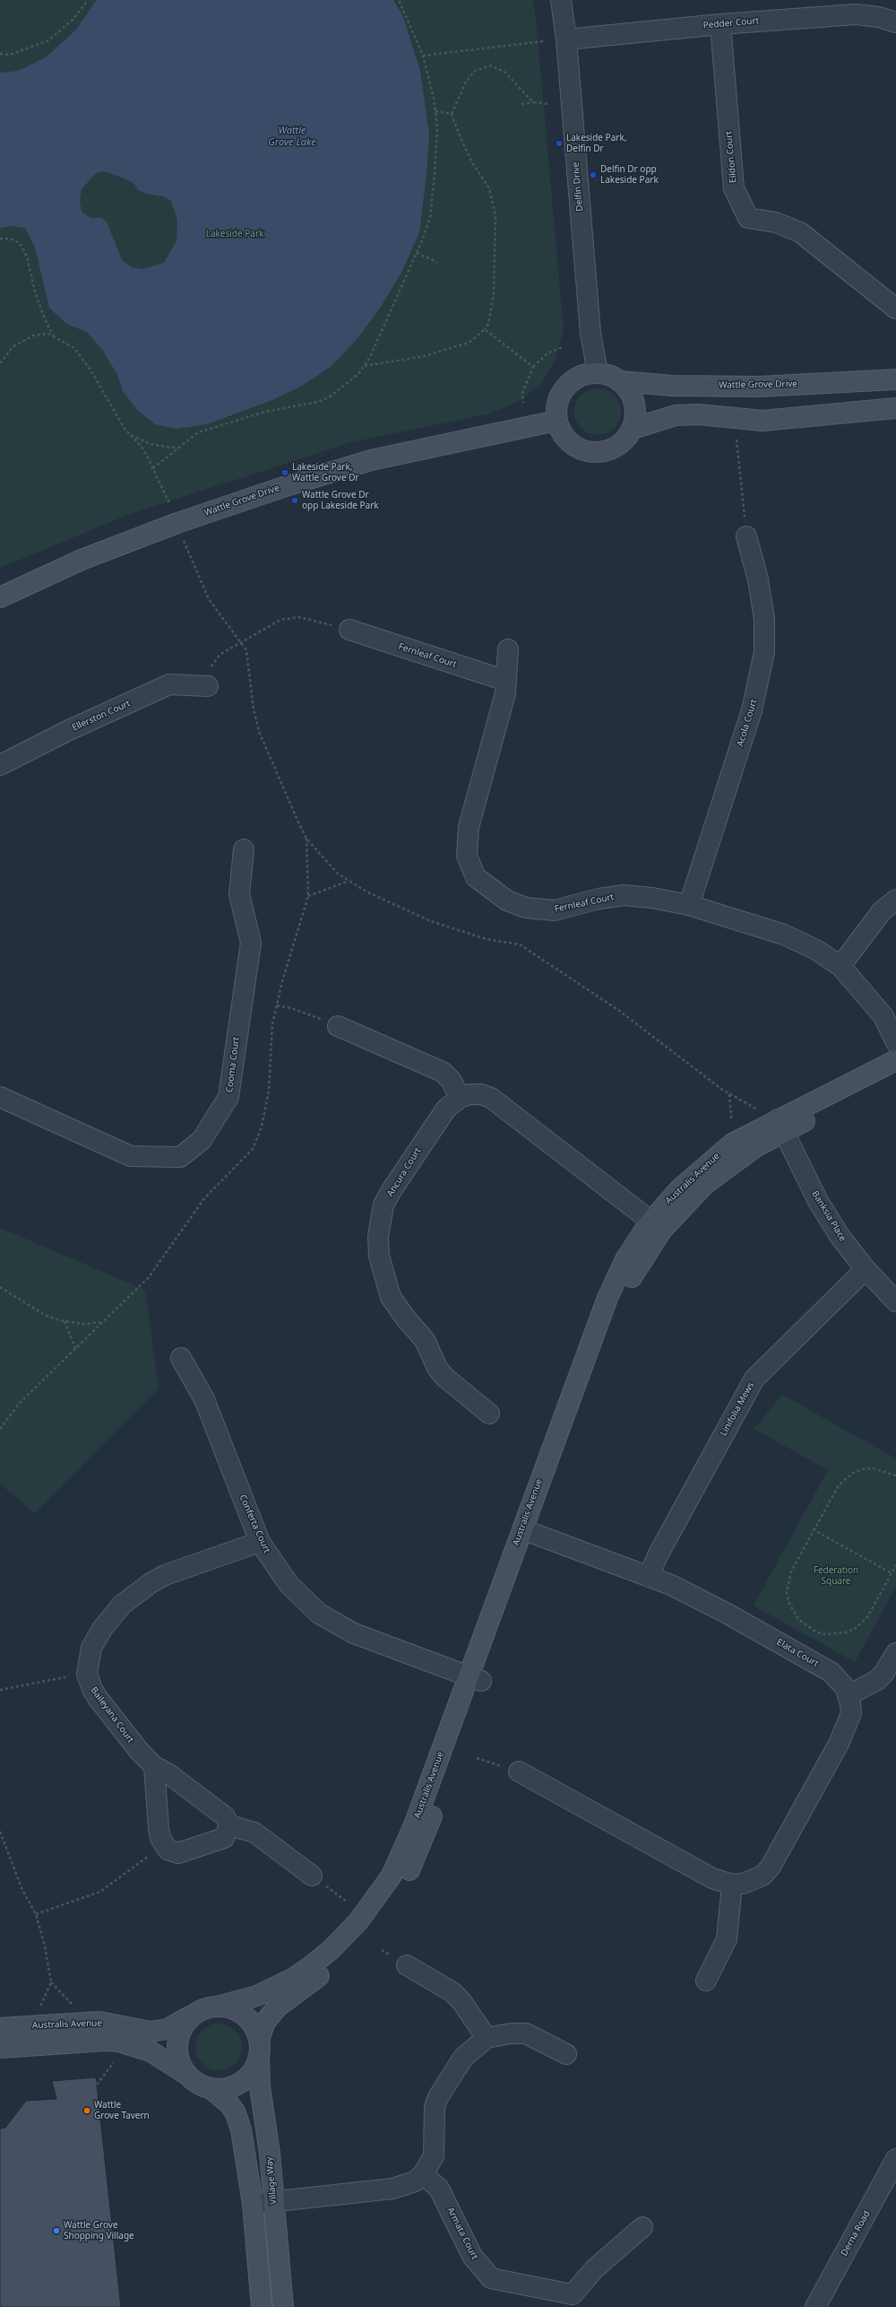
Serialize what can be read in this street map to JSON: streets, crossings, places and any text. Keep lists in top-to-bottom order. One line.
{"streets":{"street":["Pedder Court","Eildon Court","Delfin Drive","Wattle Grove Drive","Fernleaf Court","Ellerston Court","Acola Court","Cooma Court","Ancura Court","Australis Avenue","Banksia Place","Linifolia Mews","Conferta Court","Elata Court","Baileyana Court","Village Way","Armata Court","Derna Road"]},"crossings":[["Pedder Court","Eildon Court"],["Pedder Court","Delfin Drive"],["Delfin Drive","Wattle Grove Drive"],["Fernleaf Court","Acola Court"],["Ancura Court","Australis Avenue"],["Australis Avenue","Banksia Place"],["Australis Avenue","Conferta Court"],["Australis Avenue","Elata Court"],["Australis Avenue","Village Way"],["Banksia Place","Linifolia Mews"],["Linifolia Mews","Elata Court"],["Conferta Court","Baileyana Court"]],"water":["Wattle Grove Lake"],"parks":["Lakeside Park","Federation Square"],"places":["Lakeside Park, Delfin Dr","Delfin Dr opp Lakeside Park","Lakeside Park, Wattle Grove Dr","Wattle Grove Dr opp Lakeside Park","Wattle Grove Tavern","Wattle Grove Shopping Village"]}
